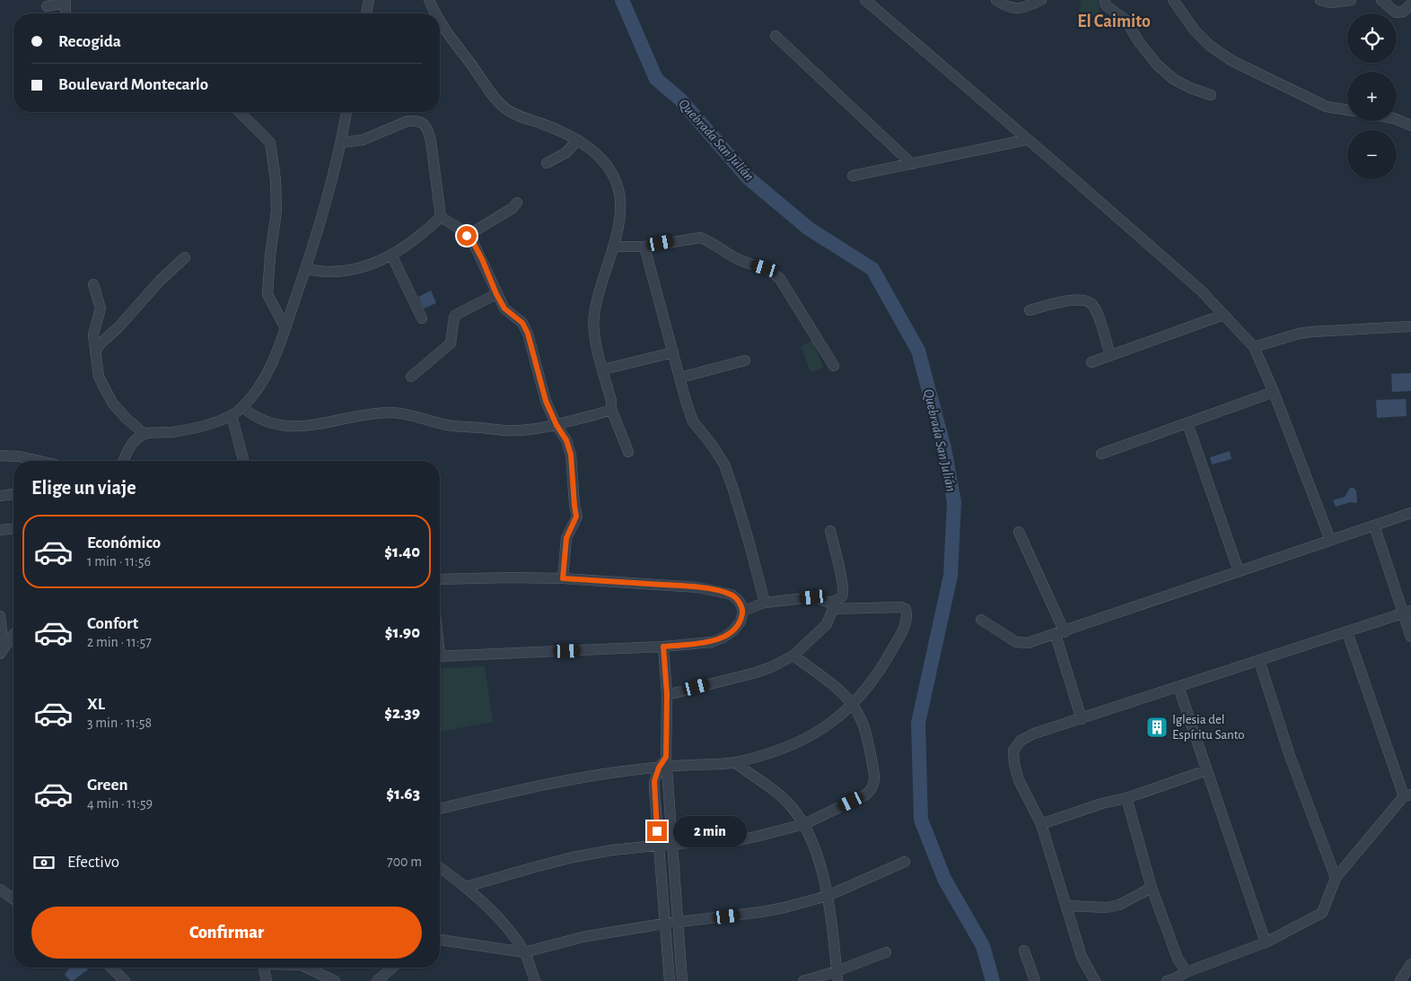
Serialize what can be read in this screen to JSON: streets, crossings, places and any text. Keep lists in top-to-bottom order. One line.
{"districts":["El Caimito"],"water":["Quebrada San Julián"],"places":{"building":["Iglesia del Espíritu Santo"]},"page":{"map_buttons":["+","−"],"banner":["Recogida","Boulevard Montecarlo"],"heading":"Elige un viaje","list":[{"name":"Económico","note":"1 min · 11:56","value":"$1.40"},{"name":"Confort","note":"2 min · 11:57","value":"$1.90"},{"name":"XL","note":"3 min · 11:58","value":"$2.39"},{"name":"Green","note":"4 min · 11:59","value":"$1.63"}],"bubble":"2 min","pay":["Efectivo","700 m"],"buttons":"Confirmar"}}
